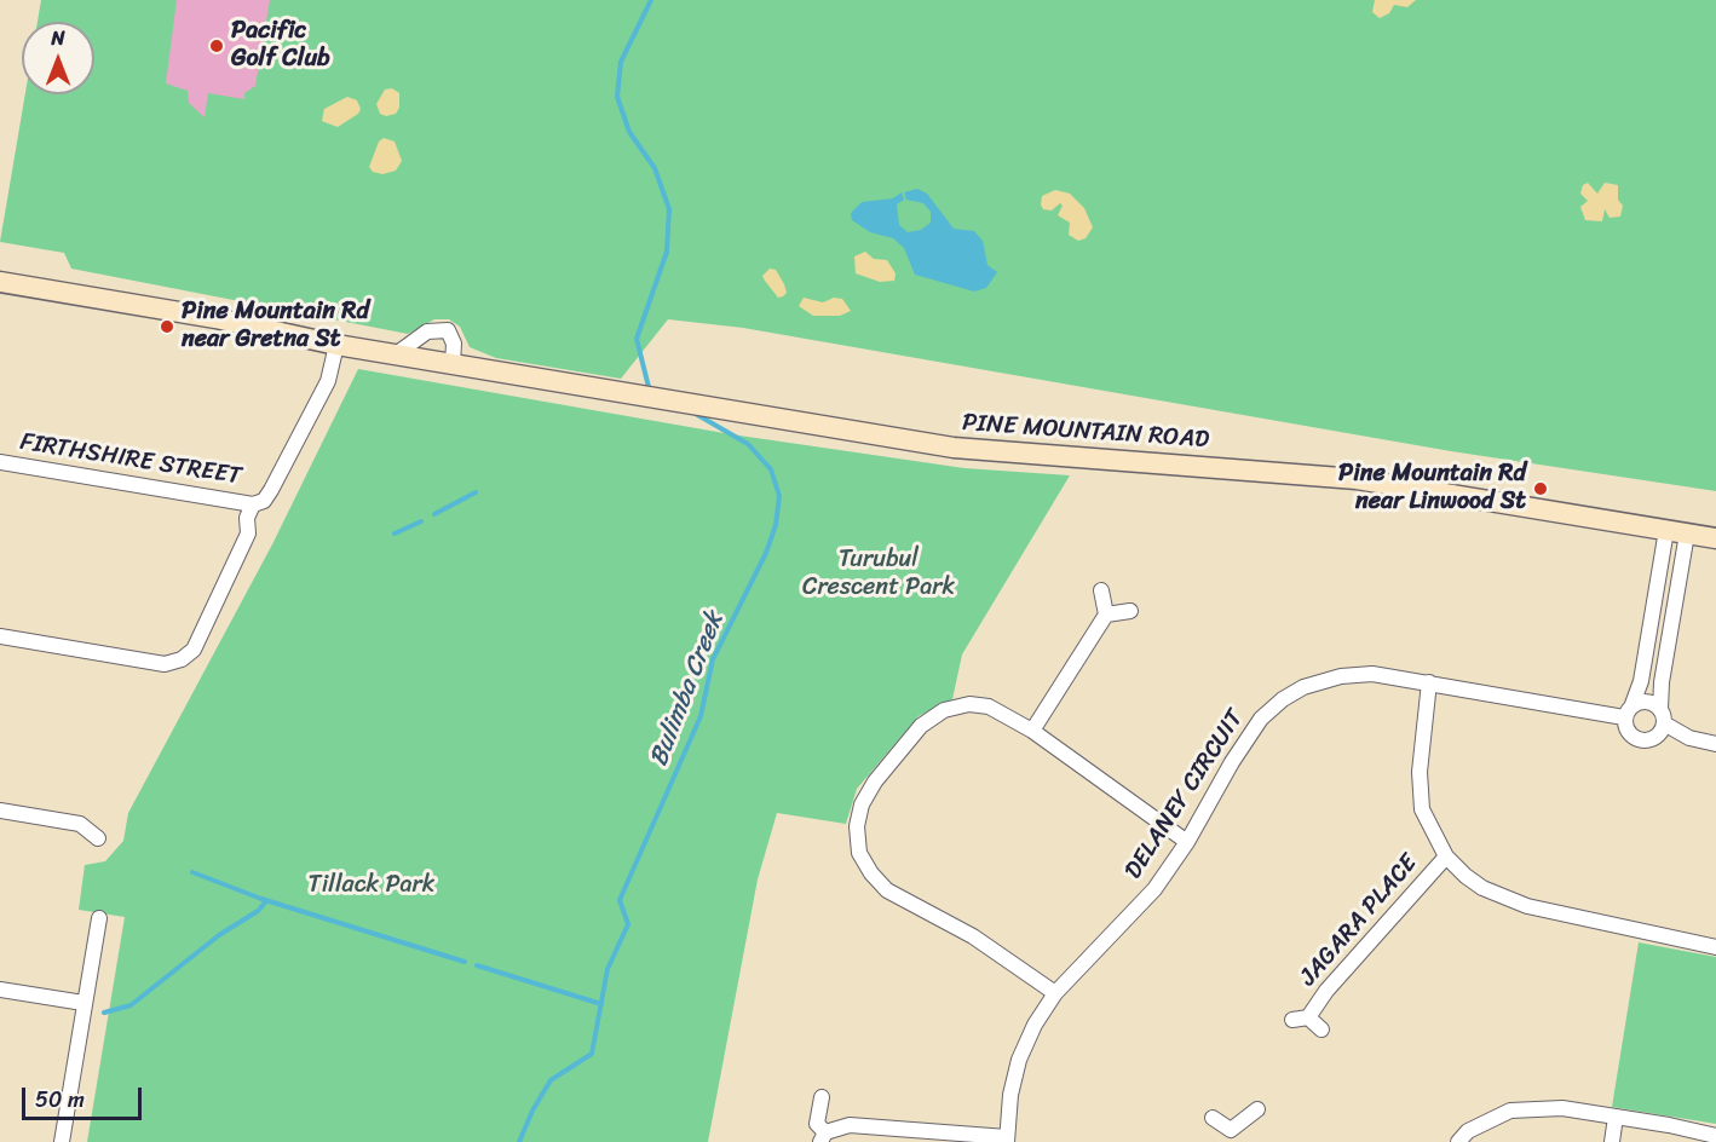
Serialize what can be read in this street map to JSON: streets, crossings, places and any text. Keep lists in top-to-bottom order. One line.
{"streets":{"main road":["PINE MOUNTAIN ROAD"],"street":["FIRTHSHIRE STREET","DELANEY CIRCUIT","JAGARA PLACE"]},"water":["Bulimba Creek"],"parks":["Turubul Crescent Park","Tillack Park"],"places":["Pacific Golf Club","Pine Mountain Rd near Gretna St","Pine Mountain Rd near Linwood St"],"scale_bar":"50 m","north":"top"}
